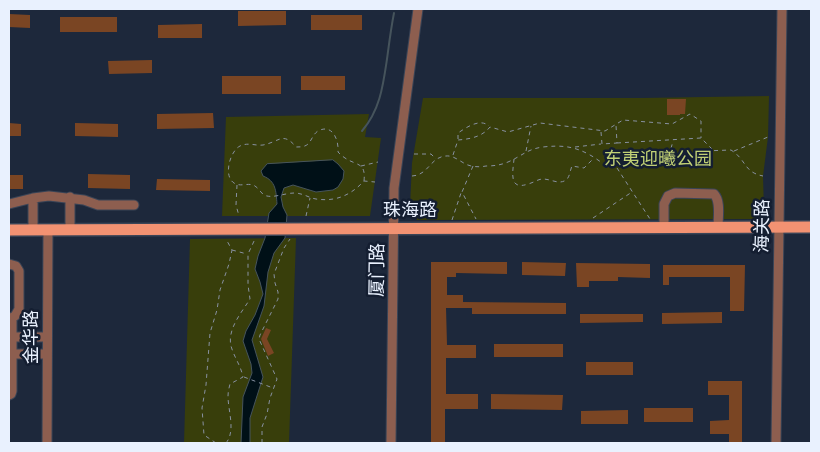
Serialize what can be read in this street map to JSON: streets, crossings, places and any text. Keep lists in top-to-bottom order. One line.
{"streets":{"main road":["珠海路"],"street":["海关路","厦门路","金华路"]},"crossings":[["珠海路","海关路"],["珠海路","厦门路"],["珠海路","金华路"]],"parks":["东夷迎曦公园"]}
